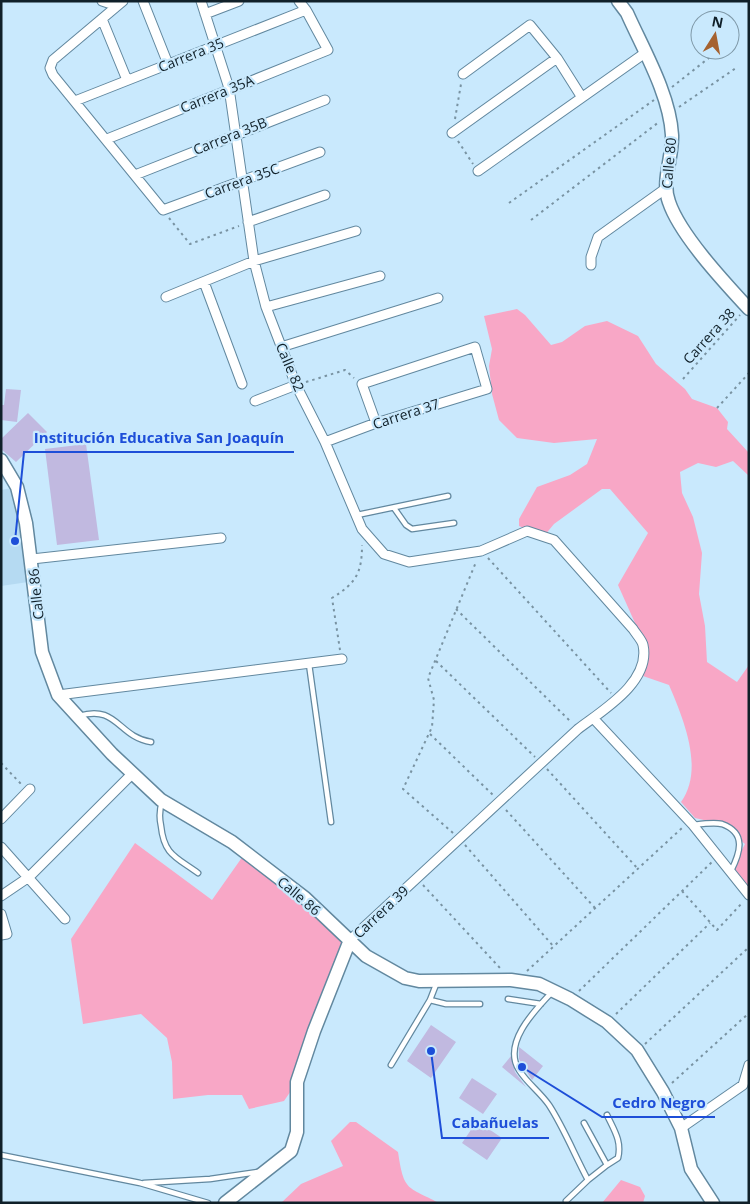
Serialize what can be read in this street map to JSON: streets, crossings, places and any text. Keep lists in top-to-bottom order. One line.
{"streets":{"main road":["Calle 80","Calle 86","Carrera 39"],"street":["Carrera 35","Carrera 35A","Carrera 35B","Carrera 35C","Calle 82","Carrera 37"],"path":["Carrera 38"]},"crossings":[["Carrera 35","Carrera 35A"],["Carrera 35","Calle 82"],["Carrera 35A","Calle 82"],["Carrera 35B","Calle 82"],["Calle 80","Carrera 38"],["Carrera 35C","Calle 82"],["Calle 82","Carrera 37"],["Calle 82","Carrera 39"],["Calle 86","Carrera 39"]],"places":["Institución Educativa San Joaquín","Cabañuelas","Cedro Negro"],"north":"top"}
